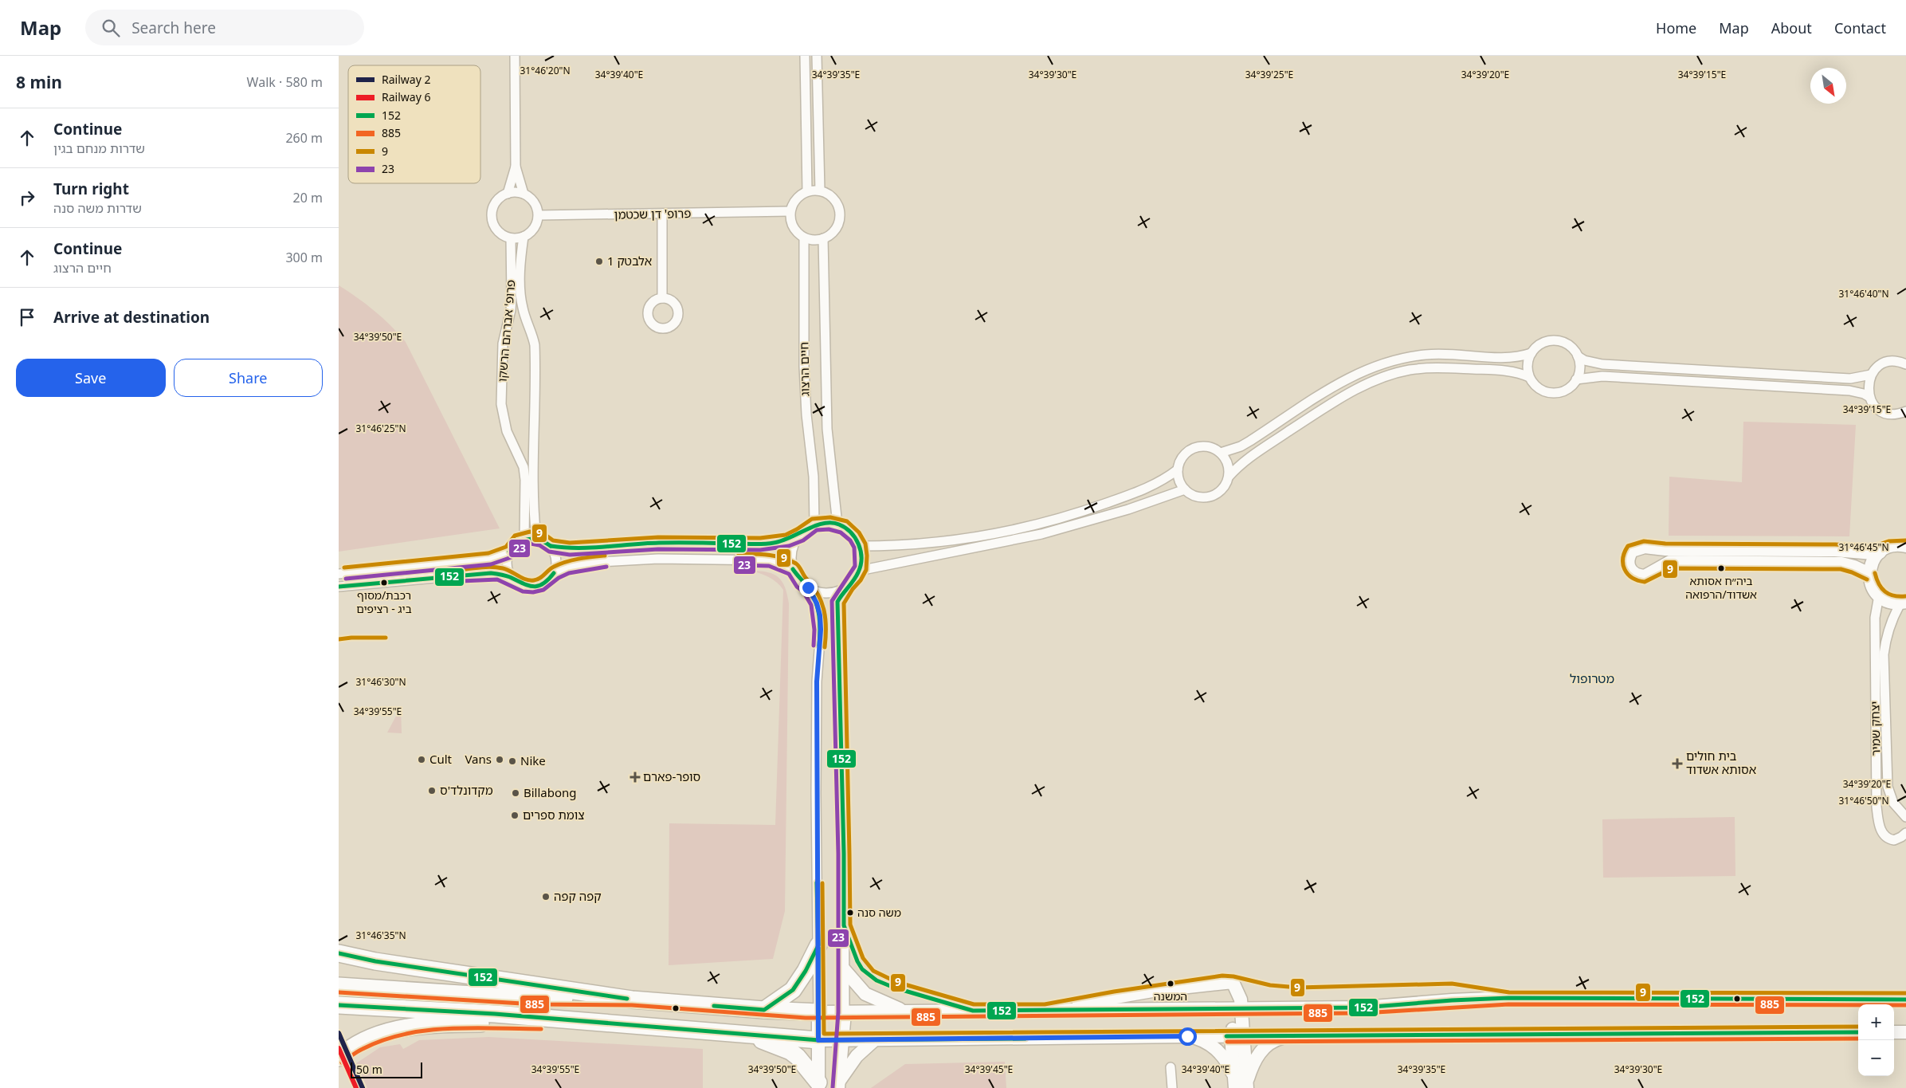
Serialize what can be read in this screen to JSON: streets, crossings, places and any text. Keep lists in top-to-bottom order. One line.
{"streets":{"street":["פרופ' דן שכטמן","פרופ' אברהם הרשקו","חיים הרצוג","יצחק שמיר"]},"crossings":[["פרופ' דן שכטמן","פרופ' אברהם הרשקו"],["פרופ' דן שכטמן","חיים הרצוג"]],"districts":["מטרופול"],"places":{"other":["אלבטק 1","ביה״ח אסותא אשדוד/הרפואה","רכבת/מסוף ביג - רציפים","Cult","Vans","Nike","מקדונלד'ס","Billabong","צומת ספרים","קפה קפה","משה סנה","המשנה"],"health":["בית חולים אסותא אשדוד","סופר-פארם"]},"lines":["transit line 9","transit line 152","transit line 23","transit line 885","rail line 2","rail line 6"],"legend":["Railway 2","Railway 6","152","885","9","23"],"scale_bar":"50 m","north":"bottom right","page":{"header":"Map","search":"Search here","nav":["Home","Map","About","Contact"],"heading":["8 min","Walk · 580 m"],"list":[["Continue","שדרות מנחם בגין","260 m"],["Turn right","שדרות משה סנה","20 m"],["Continue","חיים הרצוג","300 m"],"Arrive at destination"],"buttons":["Save","Share"],"map_buttons":["+","−"],"scale":"50 m"},"coordinates":["31°46'20\"N","34°39'40\"E","34°39'35\"E","34°39'30\"E","34°39'25\"E","34°39'20\"E","34°39'15\"E","31°46'40\"N","34°39'50\"E","31°46'25\"N","31°46'45\"N","31°46'30\"N","34°39'55\"E","31°46'50\"N","31°46'35\"N","34°39'45\"E"]}
